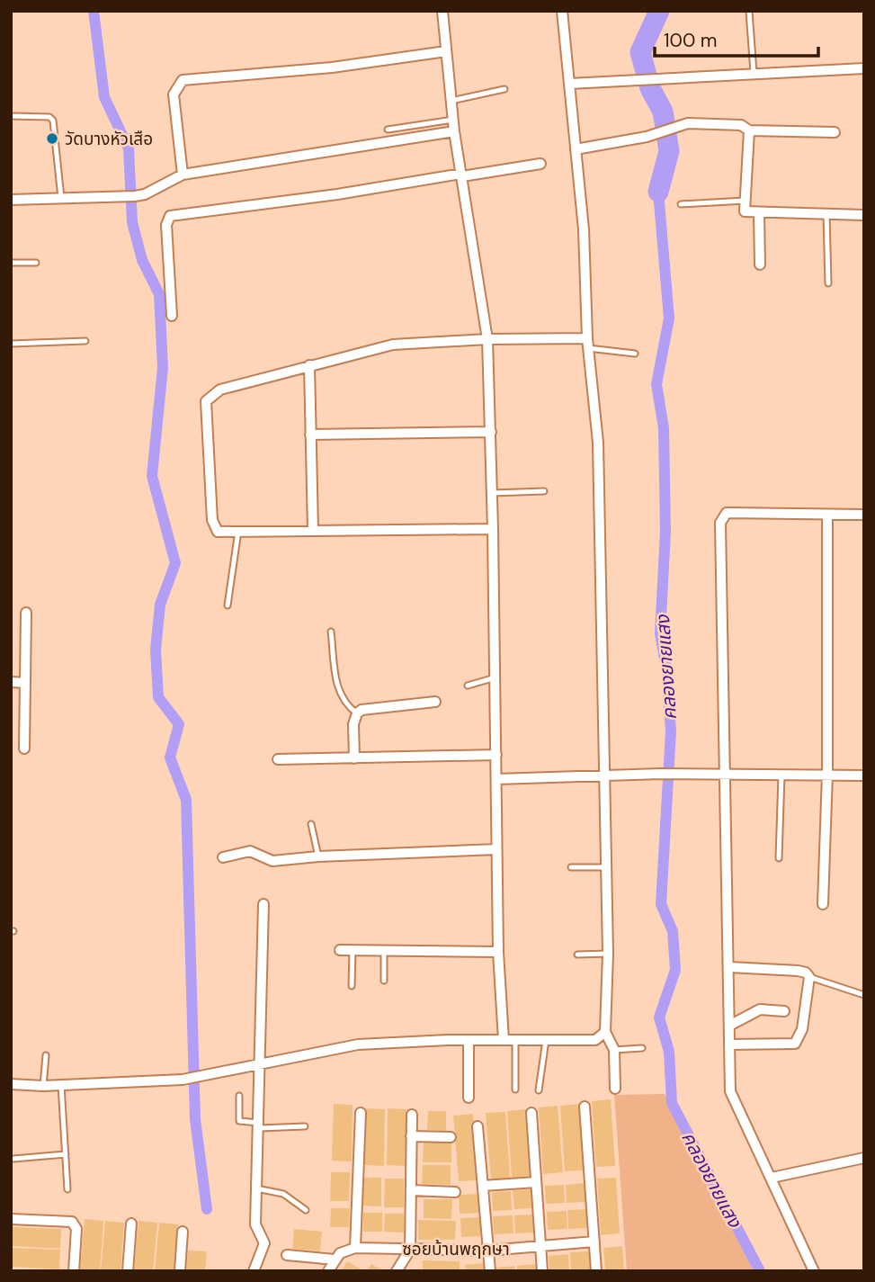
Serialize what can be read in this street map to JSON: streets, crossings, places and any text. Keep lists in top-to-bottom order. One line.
{"streets":{"street":["ซอยบ้านพฤกษา"]},"water":["คลองยายแสง"],"places":["วัดบางหัวเสือ"],"scale_bar":"100 m"}
